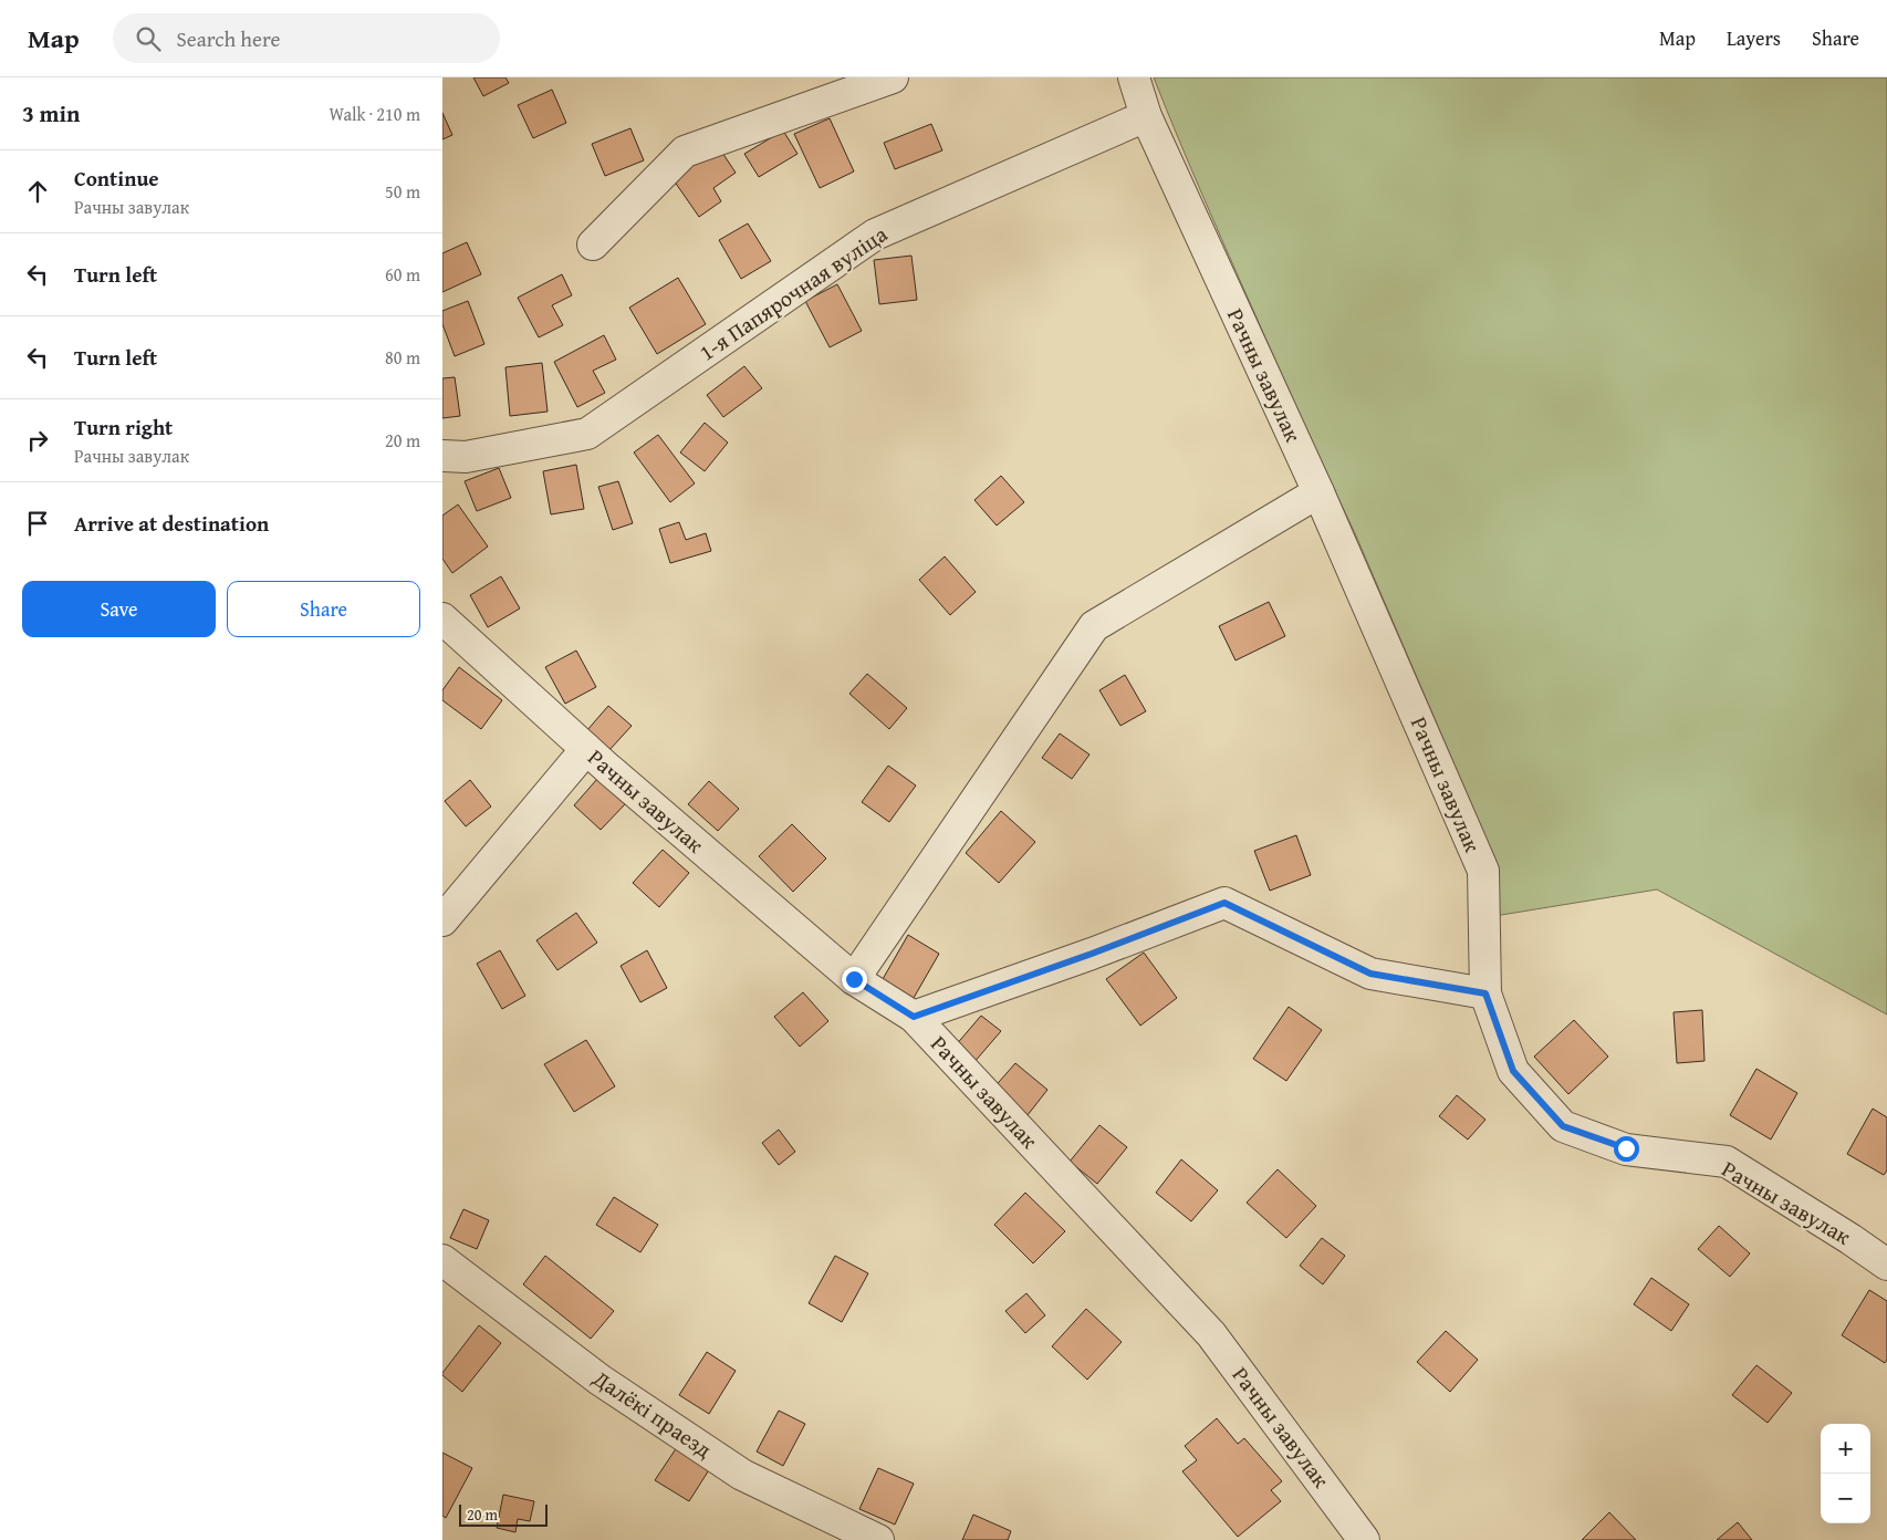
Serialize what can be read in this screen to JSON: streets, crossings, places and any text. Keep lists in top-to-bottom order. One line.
{"streets":{"street":["1-я Папярочная вуліца","Рачны завулак","Далёкі праезд"]},"crossings":[["1-я Папярочная вуліца","Рачны завулак"]],"scale_bar":"20 m","page":{"header":"Map","search":"Search here","nav":["Map","Layers","Share"],"heading":["3 min","Walk · 210 m"],"list":[["Continue","Рачны завулак","50 m"],["Turn left","60 m"],["Turn left","80 m"],["Turn right","Рачны завулак","20 m"],"Arrive at destination"],"buttons":["Save","Share"],"map_buttons":["+","−"],"scale":"20 m"}}
